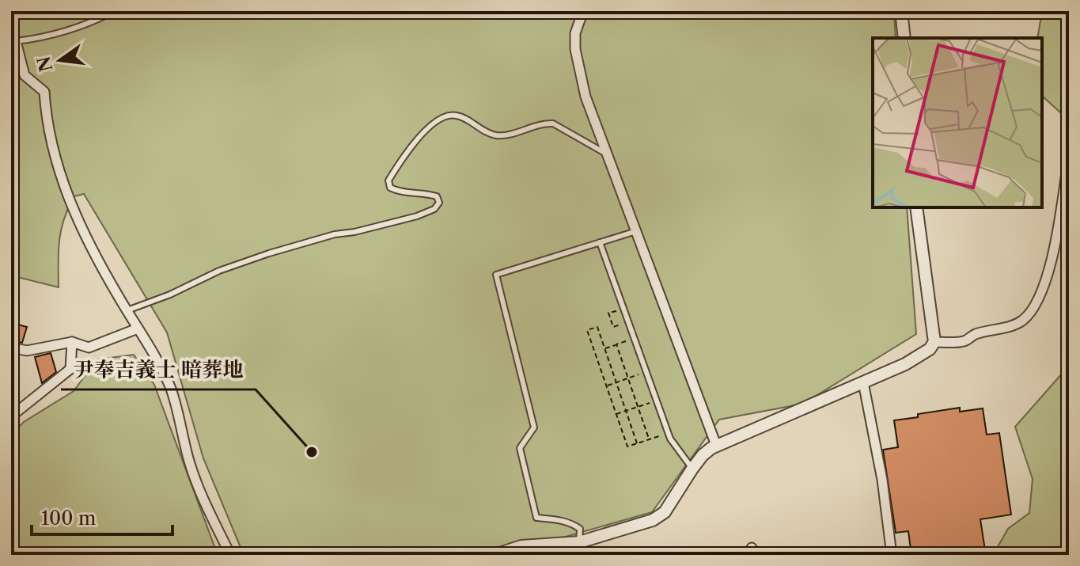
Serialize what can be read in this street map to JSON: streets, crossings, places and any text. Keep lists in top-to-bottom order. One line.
{"places":["尹奉吉義士 暗葬地"],"scale_bar":"100 m","north":"left"}
